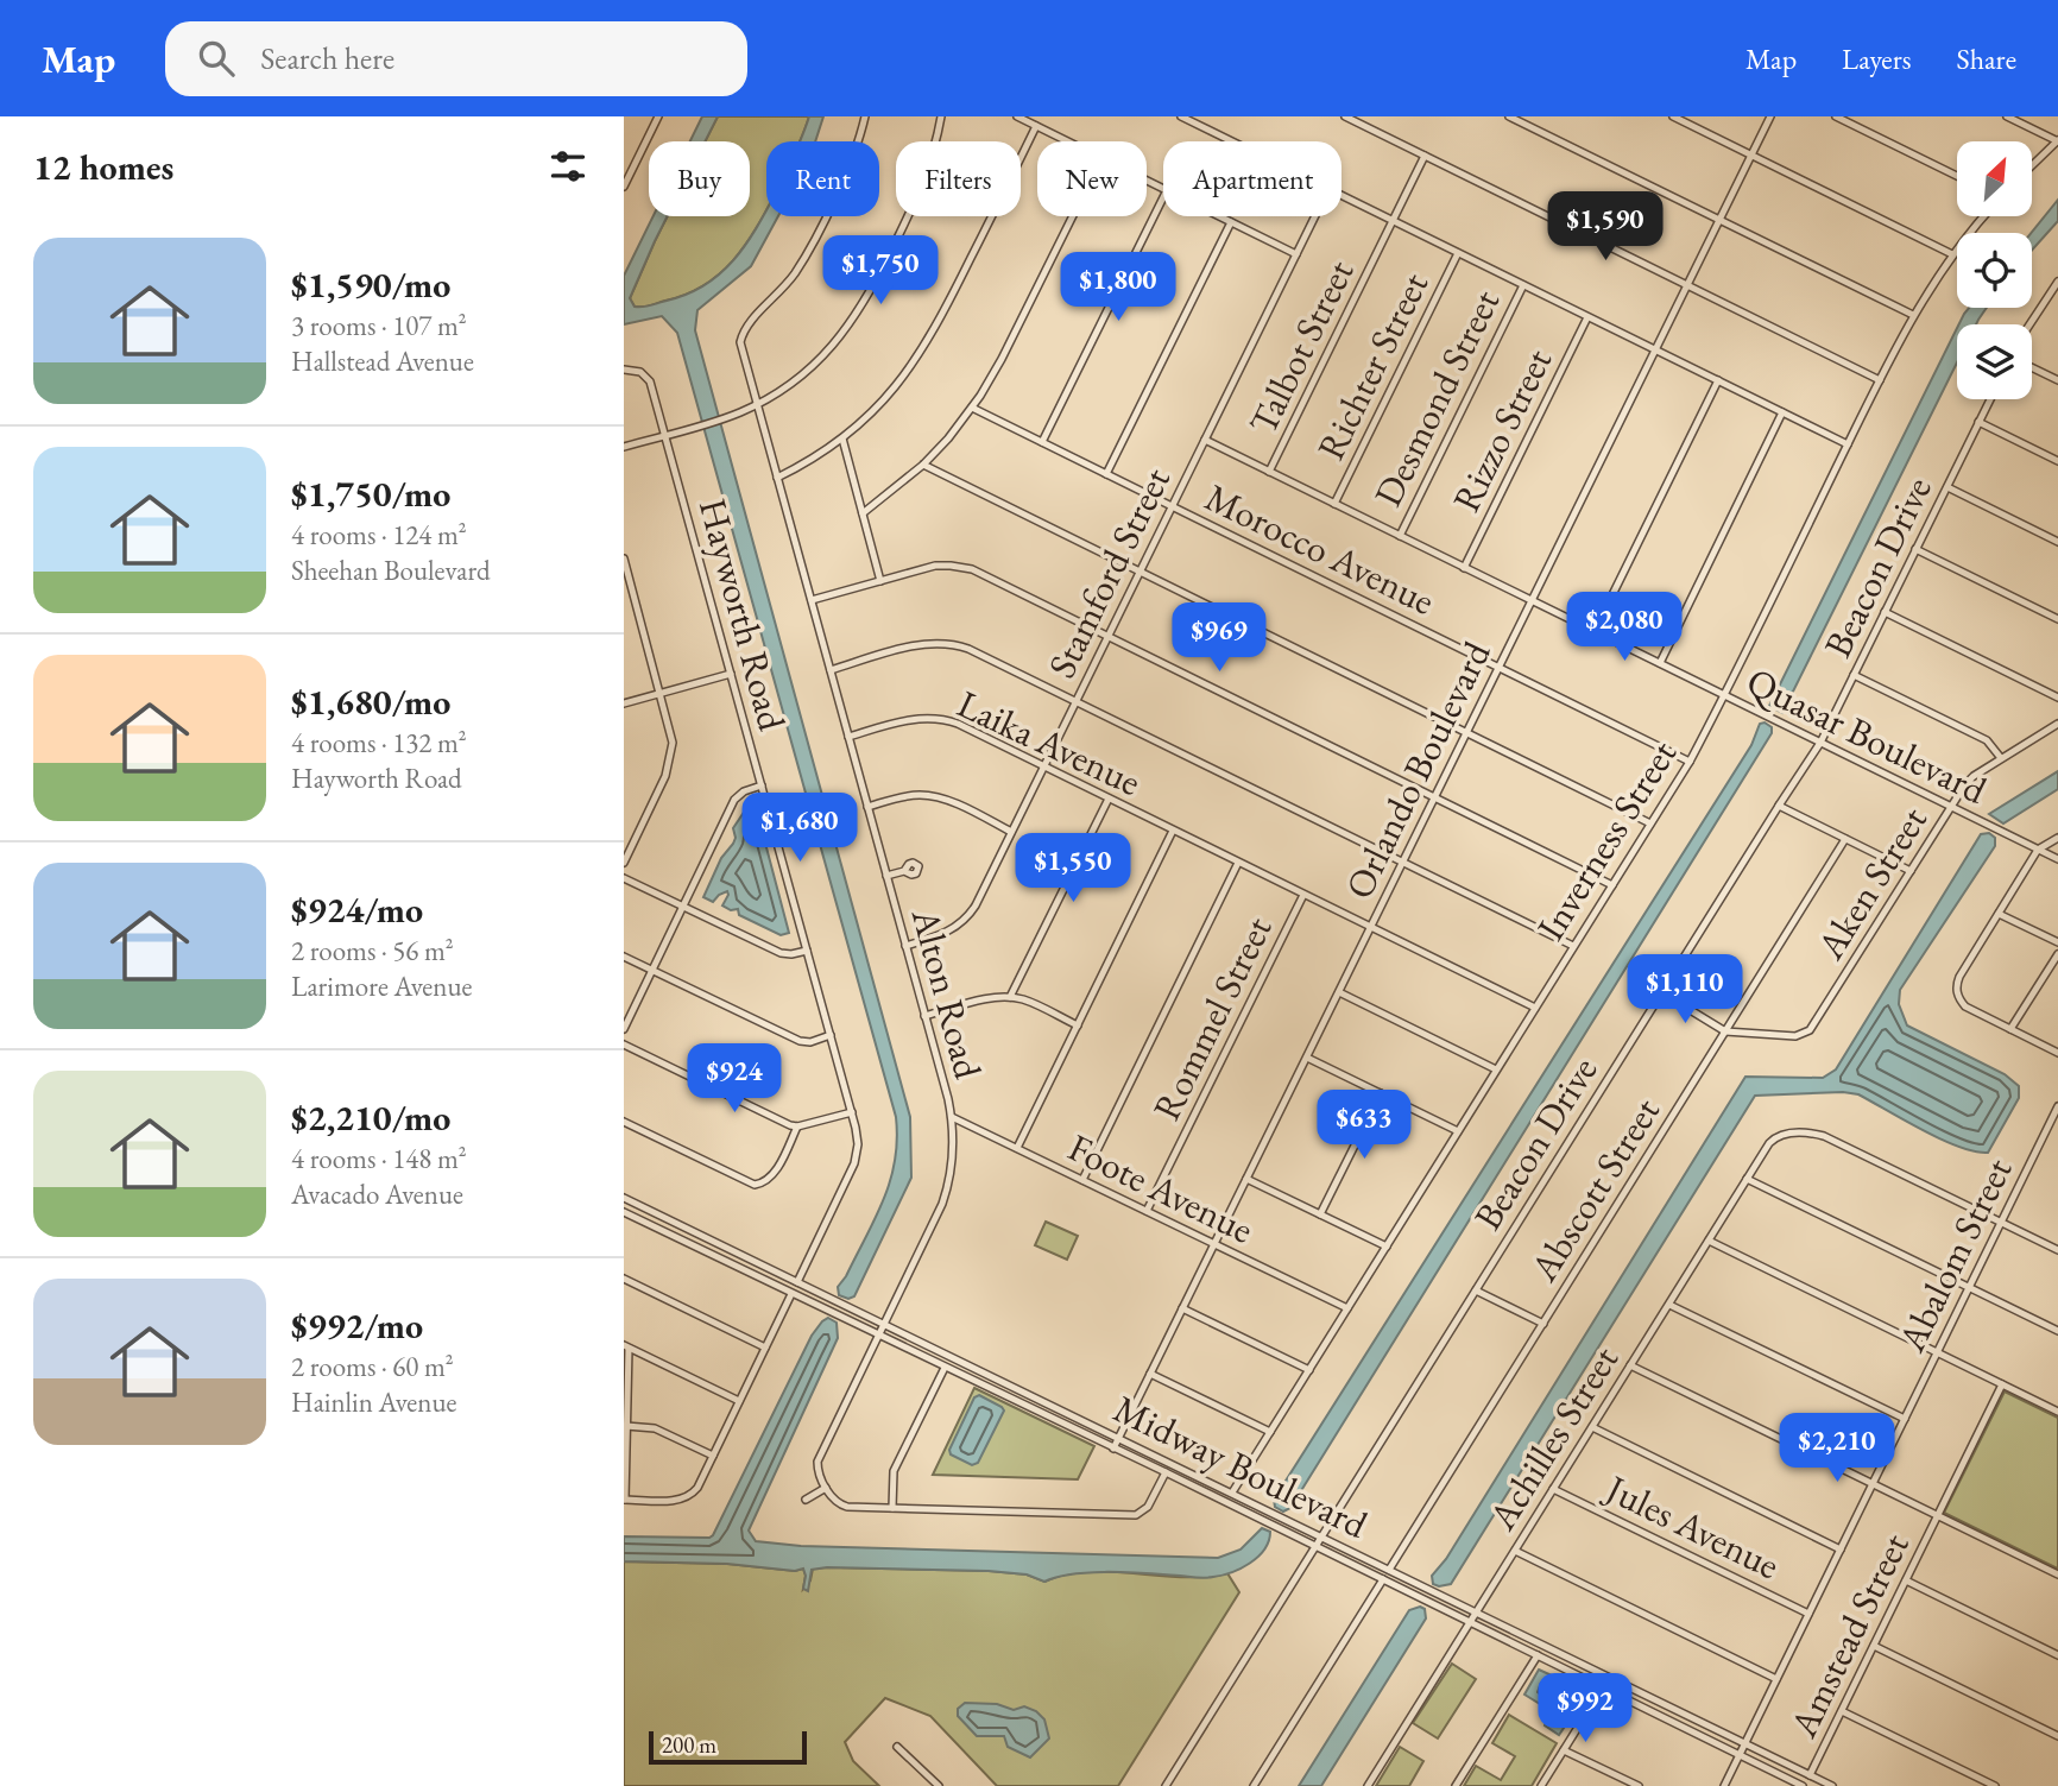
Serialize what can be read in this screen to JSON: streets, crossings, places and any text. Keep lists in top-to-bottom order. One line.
{"streets":{"street":["Talbot Street","Richter Street","Desmond Street","Rizzo Street","Morocco Avenue","Beacon Drive","Stamford Street","Hayworth Road","Quasar Boulevard","Laika Avenue","Orlando Boulevard","Inverness Street","Aken Street","Alton Road","Rommel Street","Foote Avenue","Abscott Street","Abalom Street","Achilles Street","Midway Boulevard","Jules Avenue","Amstead Street"]},"crossings":[["Talbot Street","Quasar Boulevard"],["Richter Street","Quasar Boulevard"],["Desmond Street","Quasar Boulevard"],["Rizzo Street","Quasar Boulevard"],["Morocco Avenue","Stamford Street"],["Morocco Avenue","Orlando Boulevard"],["Morocco Avenue","Inverness Street"],["Beacon Drive","Quasar Boulevard"],["Beacon Drive","Midway Boulevard"],["Stamford Street","Quasar Boulevard"],["Stamford Street","Laika Avenue"],["Stamford Street","Alton Road"],["Hayworth Road","Midway Boulevard"],["Quasar Boulevard","Orlando Boulevard"],["Quasar Boulevard","Inverness Street"],["Quasar Boulevard","Aken Street"],["Laika Avenue","Orlando Boulevard"],["Laika Avenue","Inverness Street"],["Laika Avenue","Alton Road"],["Laika Avenue","Rommel Street"],["Orlando Boulevard","Foote Avenue"],["Orlando Boulevard","Midway Boulevard"],["Inverness Street","Foote Avenue"],["Inverness Street","Midway Boulevard"],["Aken Street","Abscott Street"],["Alton Road","Foote Avenue"],["Alton Road","Midway Boulevard"],["Rommel Street","Foote Avenue"],["Abscott Street","Midway Boulevard"],["Abalom Street","Achilles Street"],["Abalom Street","Midway Boulevard"],["Abalom Street","Jules Avenue"],["Achilles Street","Midway Boulevard"],["Achilles Street","Jules Avenue"],["Midway Boulevard","Amstead Street"]],"scale_bar":"200 m","north":"top right","page":{"header":"Map","search":"Search here","nav":["Map","Layers","Share"],"heading":"12 homes","chip":["Buy","Rent","Filters","New","Apartment"],"price":["$1,590","$1,750","$1,800","$2,080","$969","$1,680","$1,550","$1,110","$924","$633","$2,210","$992"],"list":[{"name":"$1,590/mo","note":"3 rooms · 107 m² · Hallstead Avenue"},{"name":"$1,750/mo","note":"4 rooms · 124 m² · Sheehan Boulevard"},{"name":"$1,680/mo","note":"4 rooms · 132 m² · Hayworth Road"},{"name":"$924/mo","note":"2 rooms · 56 m² · Larimore Avenue"},{"name":"$2,210/mo","note":"4 rooms · 148 m² · Avacado Avenue"},{"name":"$992/mo","note":"2 rooms · 60 m² · Hainlin Avenue"}],"scale":"200 m"}}
